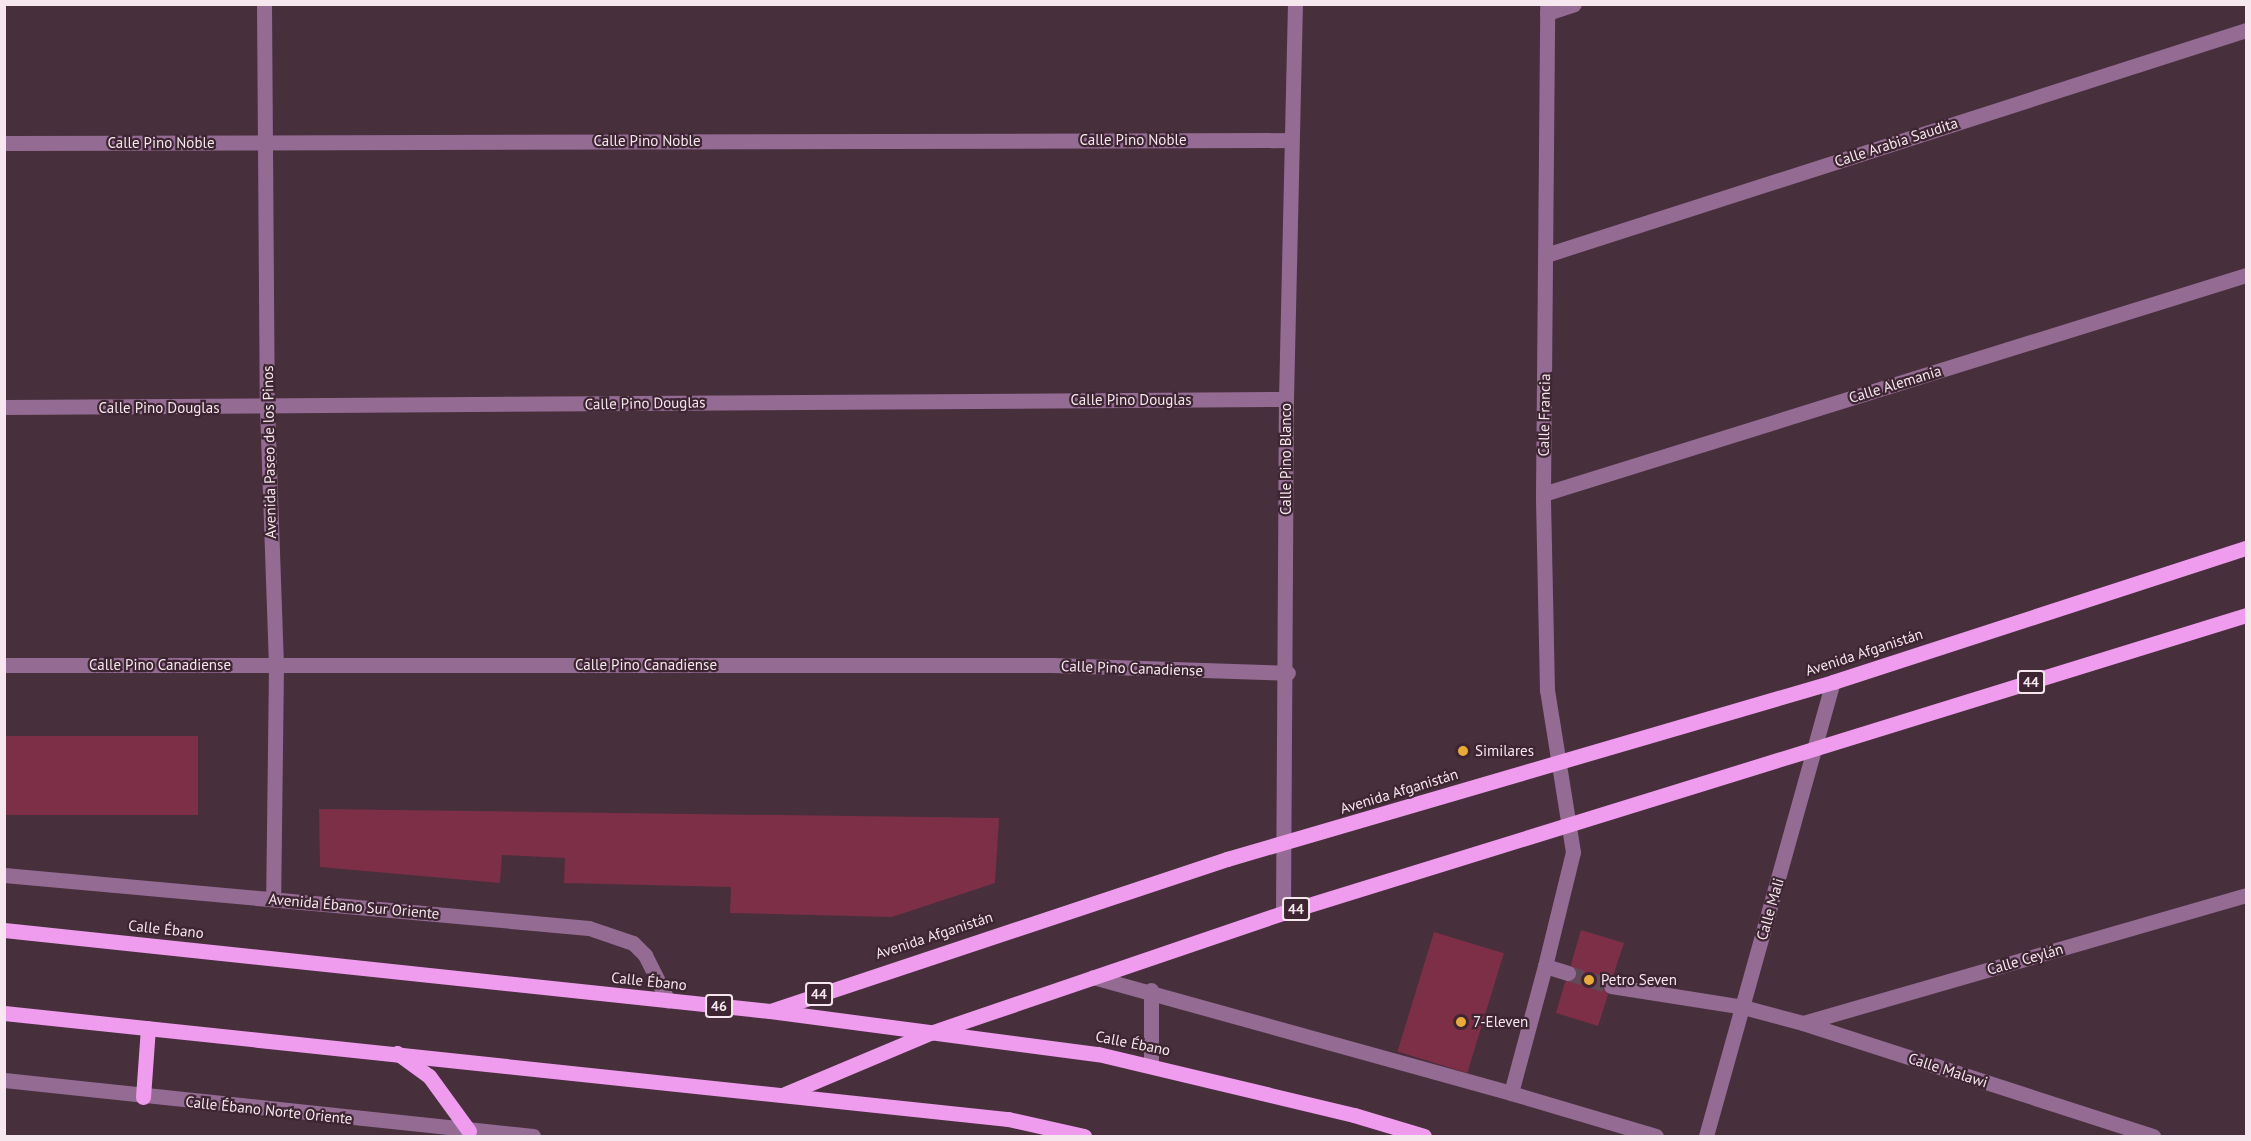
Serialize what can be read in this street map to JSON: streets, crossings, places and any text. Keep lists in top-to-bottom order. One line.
{"streets":{"main road":["Avenida Afganistán","44","Calle Ébano","46"],"street":["Calle Pino Noble","Calle Arabia Saudita","Calle Alemania","Calle Pino Douglas","Calle Francia","Avenida Paseo de los Pinos","Calle Pino Blanco","Calle Pino Canadiense","Avenida Ébano Sur Oriente","Calle Mali","Calle Ceylán","Calle Malawi","Calle Ébano Norte Oriente"]},"crossings":[["Calle Pino Noble","Avenida Paseo de los Pinos"],["Calle Pino Noble","Calle Pino Blanco"],["Calle Arabia Saudita","Calle Francia"],["Calle Alemania","Calle Francia"],["Calle Pino Douglas","Avenida Paseo de los Pinos"],["Calle Pino Douglas","Calle Pino Blanco"],["Calle Francia","Avenida Afganistán"],["Calle Francia","44"],["Avenida Paseo de los Pinos","Calle Pino Canadiense"],["Avenida Paseo de los Pinos","Avenida Ébano Sur Oriente"],["Calle Pino Blanco","Avenida Afganistán"],["Calle Pino Blanco","Calle Pino Canadiense"],["Calle Pino Blanco","44"],["Avenida Afganistán","Calle Mali"],["Avenida Afganistán","Calle Ébano"],["44","Calle Mali"],["44","Calle Ébano"],["Avenida Ébano Sur Oriente","Calle Ébano"],["Calle Mali","Calle Malawi"],["Calle Ceylán","Calle Malawi"]],"places":["Similares","Petro Seven","7-Eleven"]}
